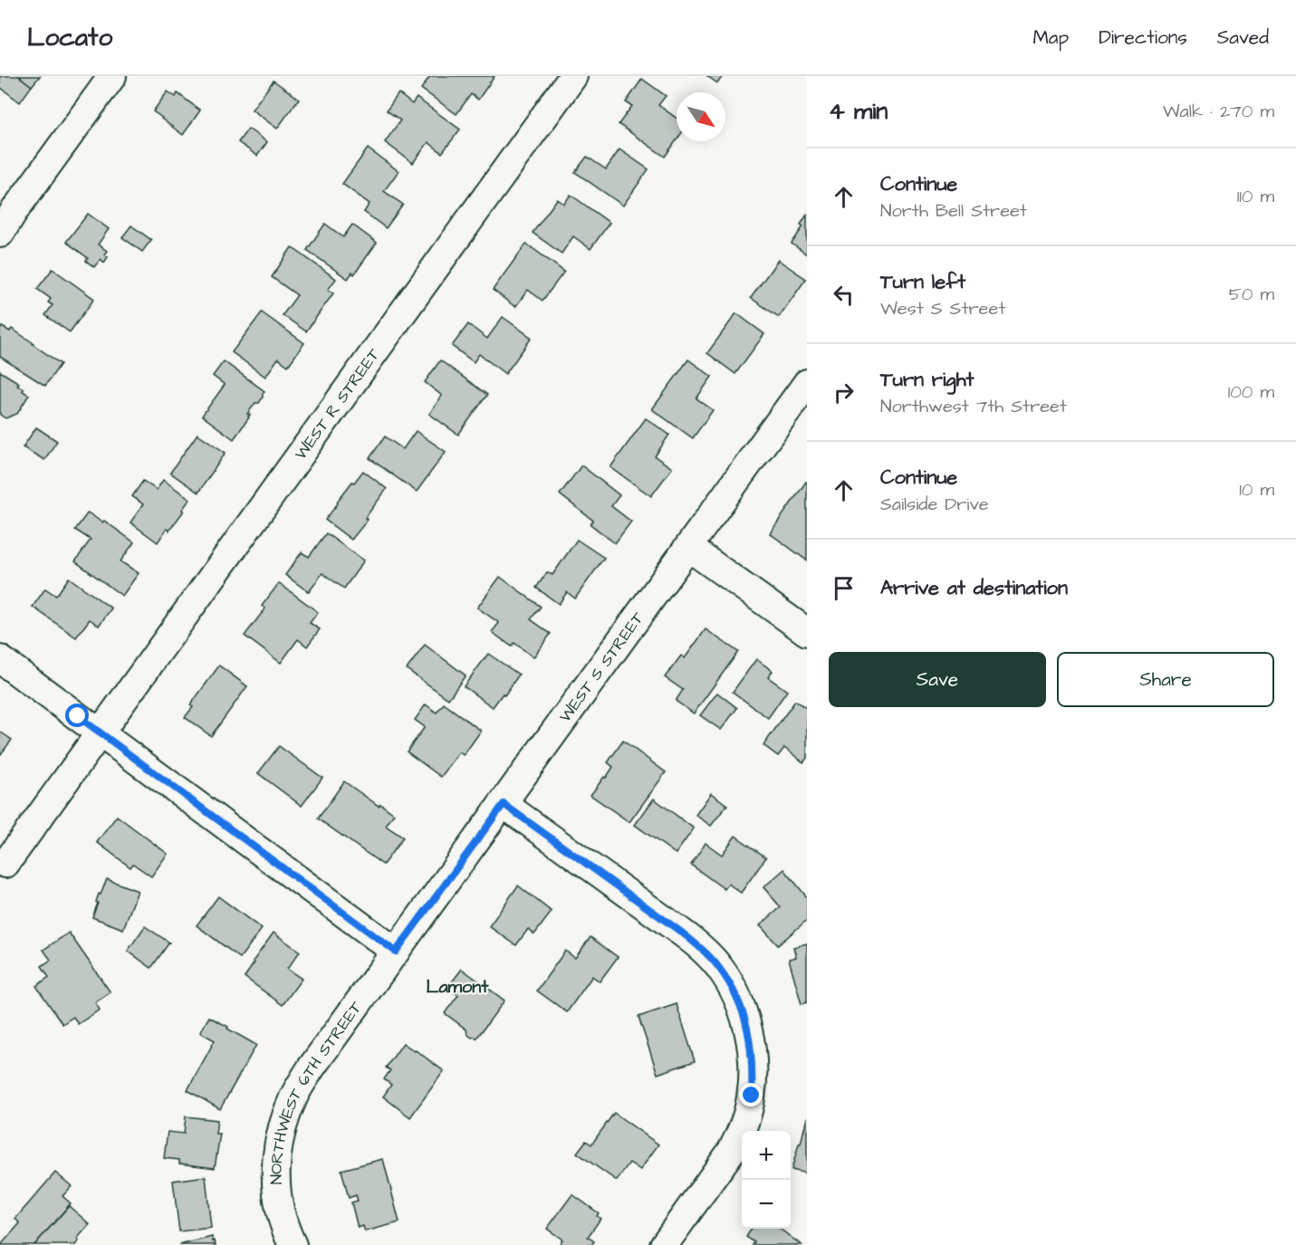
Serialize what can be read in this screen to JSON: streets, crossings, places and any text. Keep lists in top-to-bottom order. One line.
{"streets":{"street":["WEST R STREET","WEST S STREET","NORTHWEST 6TH STREET"]},"crossings":[["WEST S STREET","NORTHWEST 6TH STREET"]],"districts":["Lamont"],"north":"bottom right","page":{"header":"Locato","nav":["Map","Directions","Saved"],"heading":["4 min","Walk · 270 m"],"list":[["Continue","North Bell Street","110 m"],["Turn left","West S Street","50 m"],["Turn right","Northwest 7th Street","100 m"],["Continue","Sailside Drive","10 m"],"Arrive at destination"],"buttons":["Save","Share"],"map_buttons":["+","−"]}}
